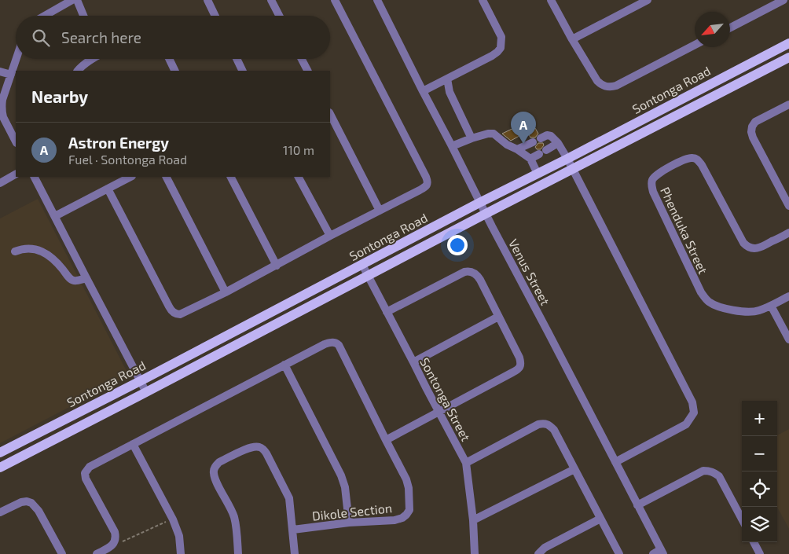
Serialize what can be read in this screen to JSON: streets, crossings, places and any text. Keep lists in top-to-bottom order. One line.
{"streets":{"main road":["Sontonga Road"],"street":["Phenduka Street","Venus Street","Sontonga Street","Dikole Section"]},"crossings":[["Sontonga Road","Venus Street"],["Sontonga Road","Sontonga Street"]],"north":"bottom left","page":{"search":"Search here","heading":"Nearby","pins":"A","list":[{"mark":"A","name":"Astron Energy","note":"Fuel · Sontonga Road","value":"110 m"}],"map_buttons":["+","−"]}}
